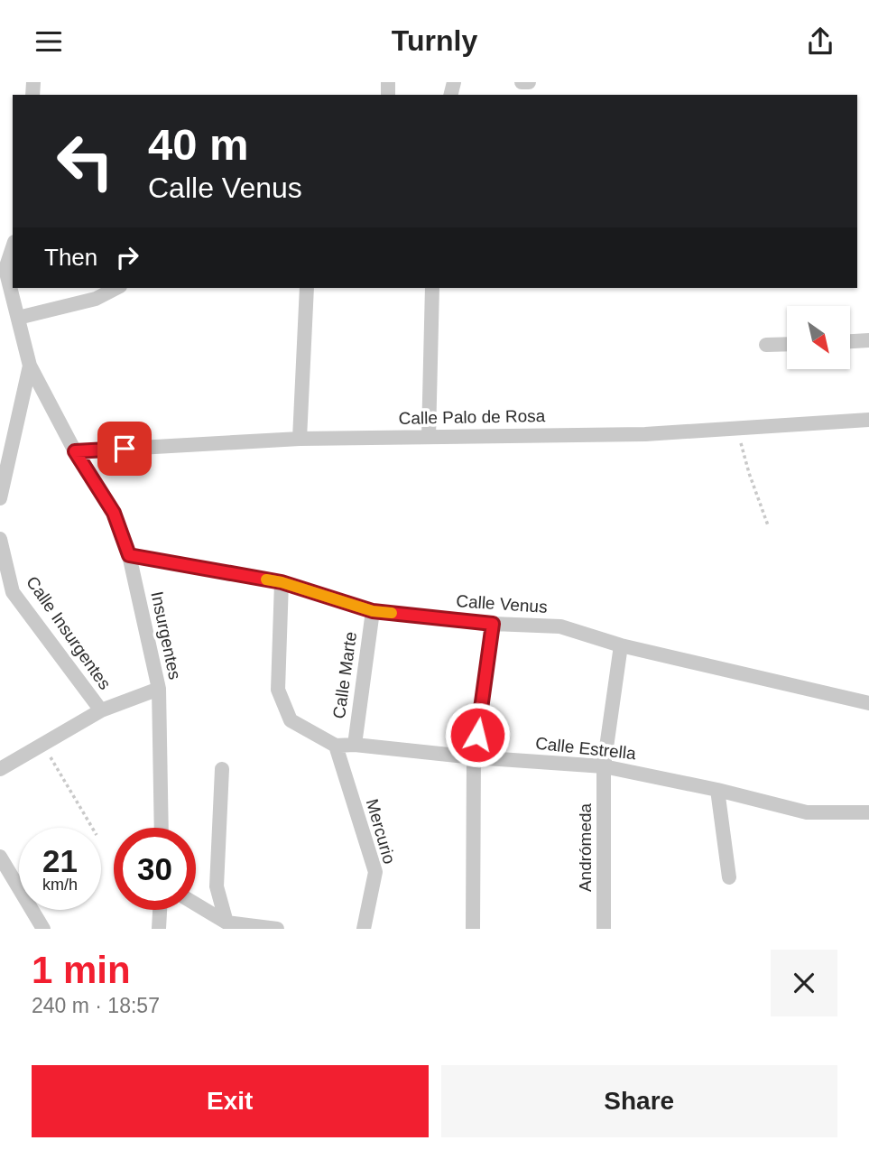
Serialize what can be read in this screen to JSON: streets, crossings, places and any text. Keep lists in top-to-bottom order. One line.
{"streets":{"street":["Calle Palo de Rosa","Calle Venus","Calle Insurgentes","Insurgentes","Calle Marte","Calle Estrella","Mercurio","Andrómeda"]},"crossings":[["Calle Palo de Rosa","Insurgentes"],["Calle Venus","Insurgentes"],["Calle Venus","Calle Marte"],["Calle Venus","Andrómeda"],["Calle Marte","Calle Estrella"],["Calle Estrella","Mercurio"],["Calle Estrella","Andrómeda"]],"north":"bottom right","page":{"header":"Turnly","turn":["40 m","Calle Venus"],"then":"Then","speed":"21 km/h","limit":"30","heading":["1 min","240 m · 18:57"],"buttons":["Exit","Share"]}}
